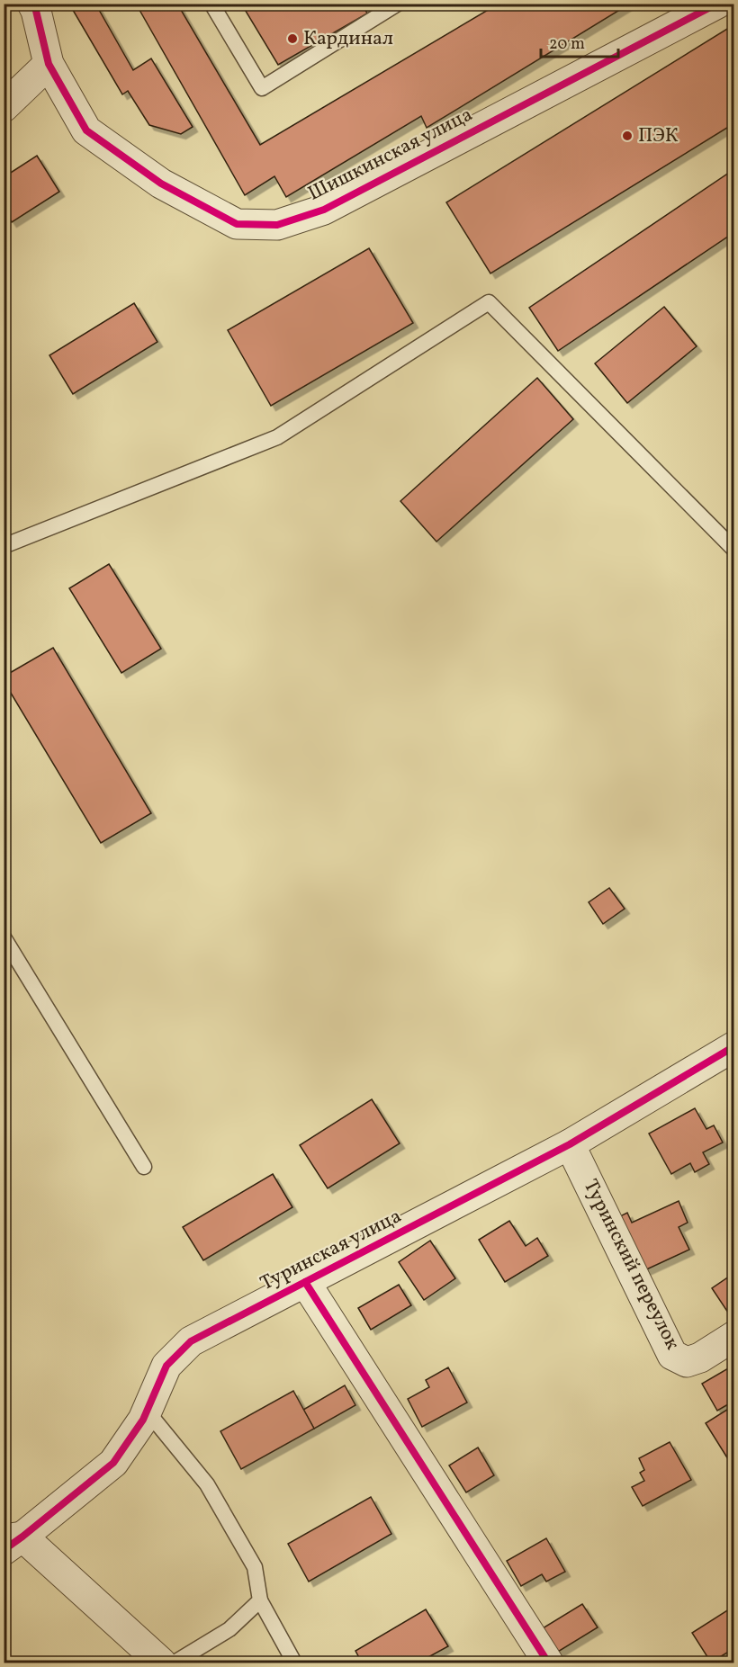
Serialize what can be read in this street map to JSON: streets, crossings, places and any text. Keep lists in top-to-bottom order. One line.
{"streets":{"street":["Шишкинская улица","Туринская улица","Туринский переулок"]},"crossings":[["Туринская улица","Туринский переулок"]],"places":["Кардинал","ПЭК"],"scale_bar":"20 m"}
